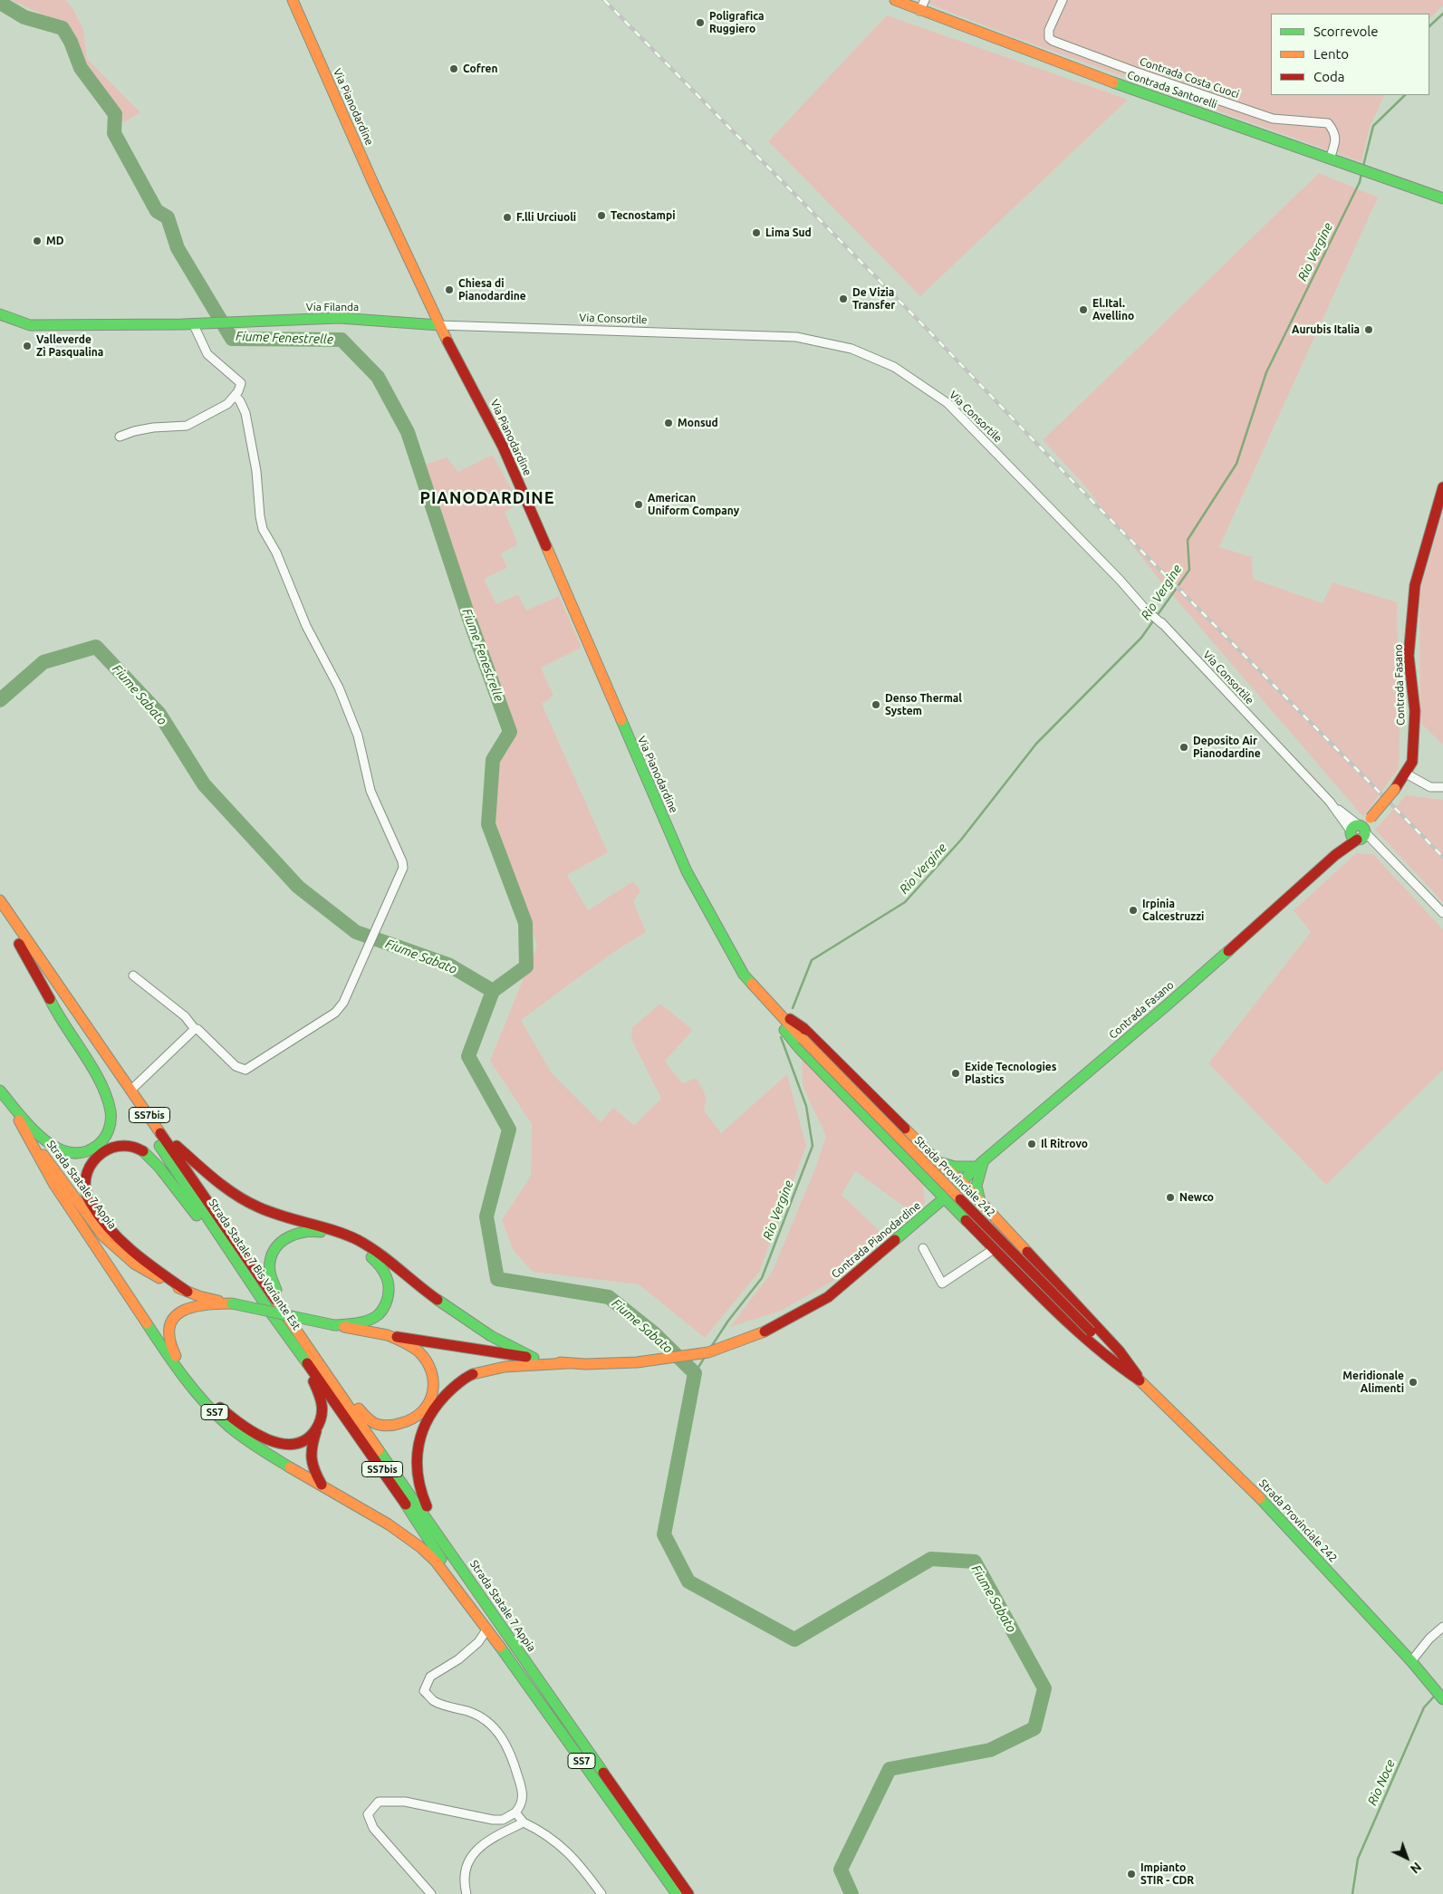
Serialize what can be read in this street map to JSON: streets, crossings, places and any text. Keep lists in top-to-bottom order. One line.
{"streets":{"main road":["Contrada Santorelli","Via Pianodardine","Via Filanda","Contrada Fasano","SS7bis","Strada Provinciale 242","Strada Statale 7 Appia","Contrada Pianodardine","Strada Statale 7 Bis Variante Est","SS7"],"street":["Contrada Costa Cuoci","Via Consortile"]},"crossings":[["Contrada Costa Cuoci","Contrada Santorelli"],["Via Pianodardine","Via Filanda"],["Via Pianodardine","Via Consortile"],["Via Pianodardine","Strada Provinciale 242"],["Via Filanda","Via Consortile"],["Via Consortile","Contrada Fasano"],["Contrada Fasano","Contrada Pianodardine"],["Strada Statale 7 Appia","Strada Statale 7 Bis Variante Est"],["Strada Statale 7 Appia","SS7"],["Strada Statale 7 Bis Variante Est","SS7"]],"districts":["PIANODARDINE"],"water":["Rio Vergine","Fiume Fenestrelle","Fiume Sabato","Rio Noce"],"places":["Poligrafica Ruggiero","Cofren","Tecnostampi","F.lli Urciuoli","Lima Sud","MD","Chiesa di Pianodardine","De Vizia Transfer","El.Ital. Avellino","Aurubis Italia","Valleverde Zì Pasqualina","Monsud","American Uniform Company","Denso Thermal System","Deposito Air Pianodardine","Irpinia Calcestruzzi","Exide Tecnologies Plastics","Il Ritrovo","Newco","Meridionale Alimenti","Impianto STIR - CDR"],"legend":["Scorrevole","Lento","Coda"],"north":"bottom right"}
